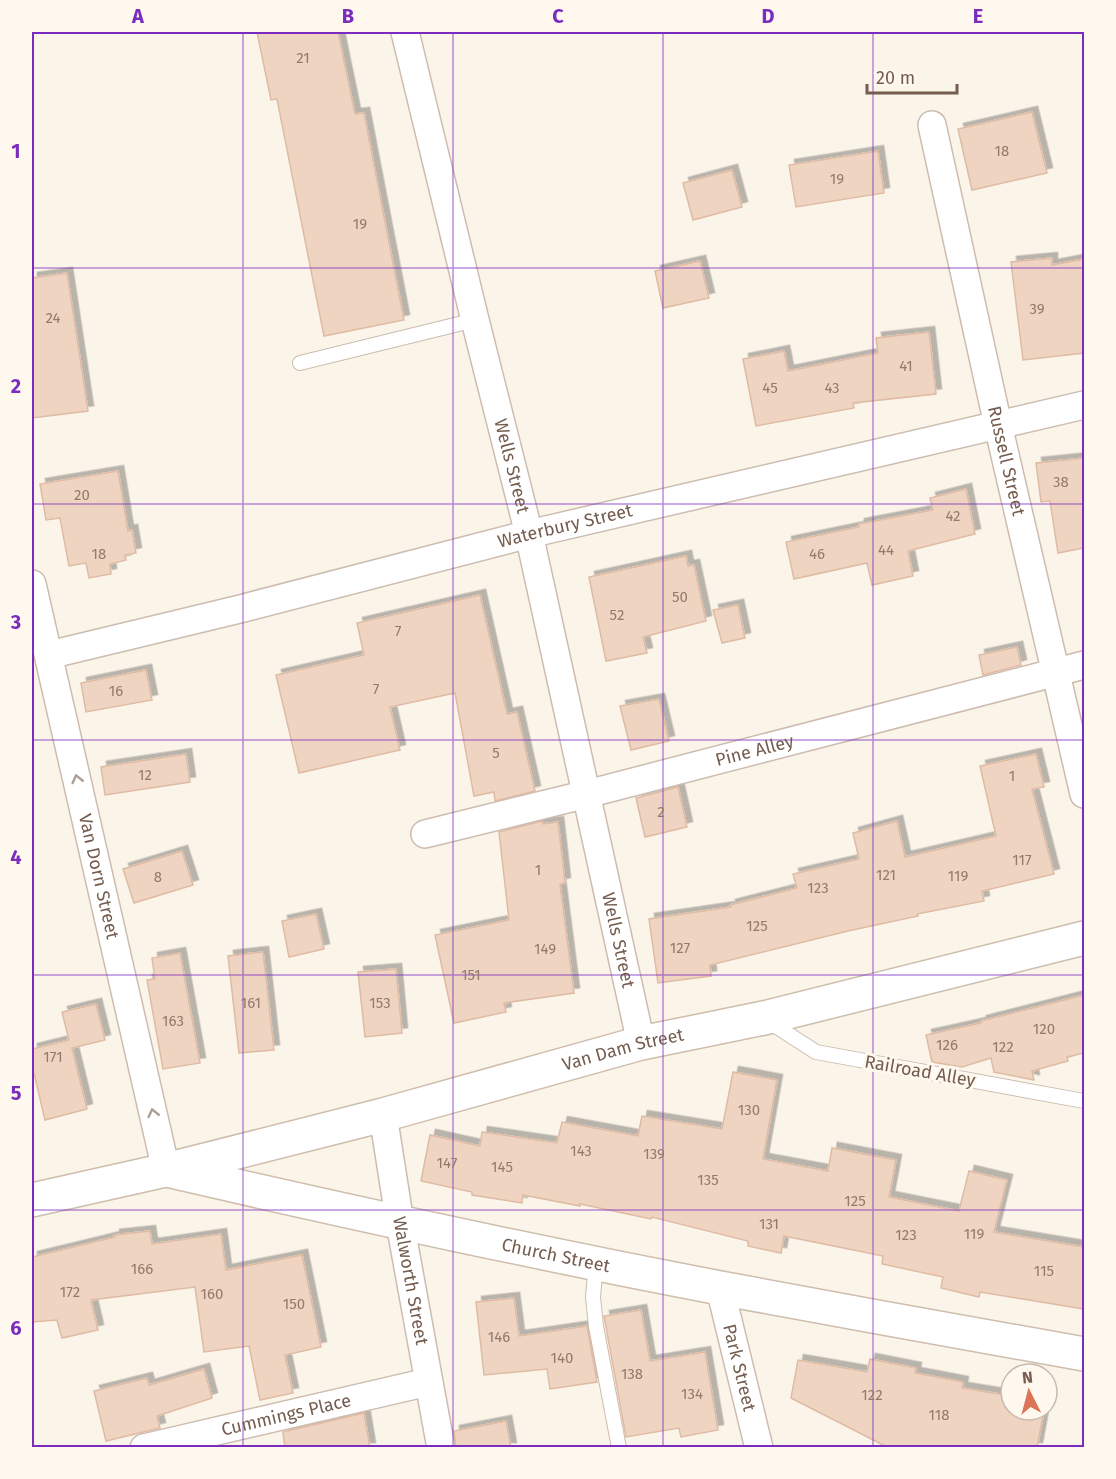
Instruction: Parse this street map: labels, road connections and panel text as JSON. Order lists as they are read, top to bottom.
{
  "streets": {
    "main road": ["Van Dam Street", "Church Street"],
    "street": [
      "Russell Street",
      "Wells Street",
      "Waterbury Street",
      "Pine Alley",
      "Van Dorn Street",
      "Walworth Street",
      "Park Street",
      "Cummings Place"
    ],
    "lane": ["Railroad Alley"]
  },
  "crossings": [
    ["Russell Street", "Waterbury Street"],
    ["Russell Street", "Pine Alley"],
    ["Wells Street", "Waterbury Street"],
    ["Wells Street", "Pine Alley"],
    ["Wells Street", "Van Dam Street"],
    ["Waterbury Street", "Van Dorn Street"],
    ["Van Dorn Street", "Van Dam Street"],
    ["Van Dorn Street", "Church Street"],
    ["Van Dam Street", "Railroad Alley"],
    ["Van Dam Street", "Church Street"],
    ["Van Dam Street", "Walworth Street"],
    ["Church Street", "Walworth Street"],
    ["Church Street", "Park Street"],
    ["Walworth Street", "Cummings Place"]
  ],
  "one_way": ["Van Dorn Street"],
  "house_numbers": [
    "21",
    "18",
    "19",
    "19",
    "39",
    "24",
    "41",
    "45",
    "43",
    "38",
    "20",
    "42",
    "44",
    "18",
    "46",
    "50",
    "52",
    "7",
    "7",
    "16",
    "5",
    "12",
    "1",
    "2",
    "117",
    "1",
    "121",
    "119",
    "8",
    "123",
    "125",
    "127",
    "149",
    "151",
    "161",
    "153",
    "163",
    "120",
    "126",
    "122",
    "171",
    "130",
    "143",
    "139",
    "147",
    "145",
    "135",
    "125",
    "131",
    "119",
    "123",
    "166",
    "115",
    "172",
    "160",
    "150",
    "146",
    "140",
    "138",
    "134",
    "122",
    "118"
  ],
  "scale_bar": "20 m",
  "north": "top",
  "grid": {
    "columns": [
      "A",
      "B",
      "C",
      "D",
      "E"
    ],
    "rows": [
      "1",
      "2",
      "3",
      "4",
      "5",
      "6"
    ]
  }
}
